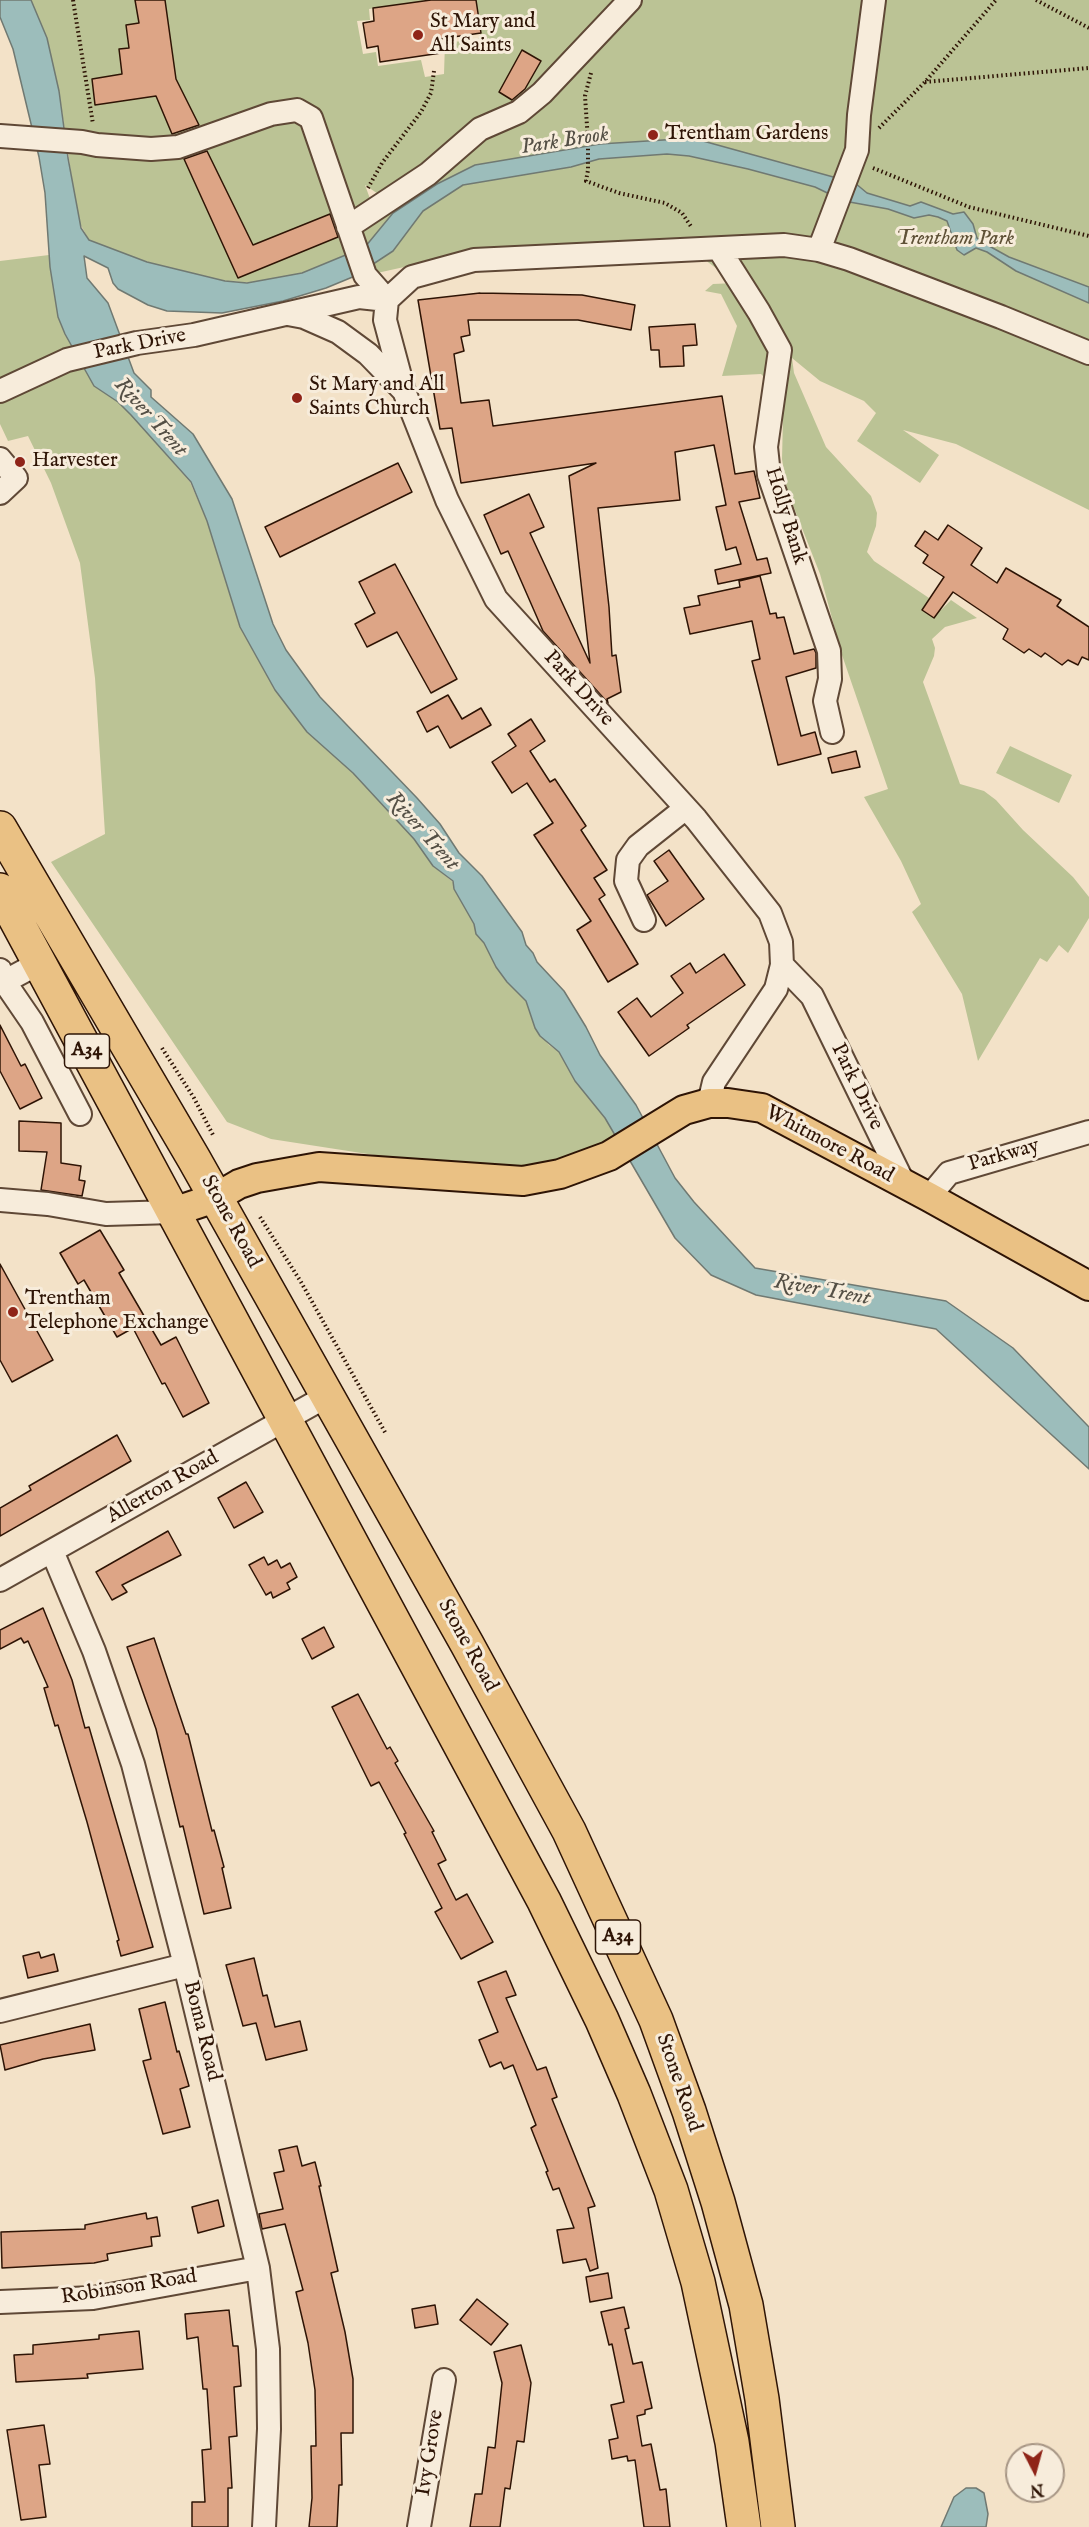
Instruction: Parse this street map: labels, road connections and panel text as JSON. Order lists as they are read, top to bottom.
{
  "streets": {
    "highway": ["A34", "Stone Road"],
    "main road": ["Whitmore Road"],
    "street": [
      "Park Drive",
      "Holly Bank",
      "Parkway",
      "Allerton Road",
      "Boma Road",
      "Robinson Road",
      "Ivy Grove"
    ]
  },
  "crossings": [
    ["Park Drive", "Whitmore Road"],
    ["Park Drive", "Parkway"],
    ["Whitmore Road", "Parkway"],
    ["Whitmore Road", "Stone Road"],
    ["Stone Road", "Allerton Road"],
    ["Allerton Road", "Boma Road"],
    ["Boma Road", "Robinson Road"]
  ],
  "water": ["Park Brook", "River Trent"],
  "parks": ["Trentham Park"],
  "places": [
    "St Mary and All Saints",
    "Trentham Gardens",
    "St Mary and All Saints Church",
    "Harvester",
    "Trentham Telephone Exchange"
  ],
  "north": "bottom"
}
